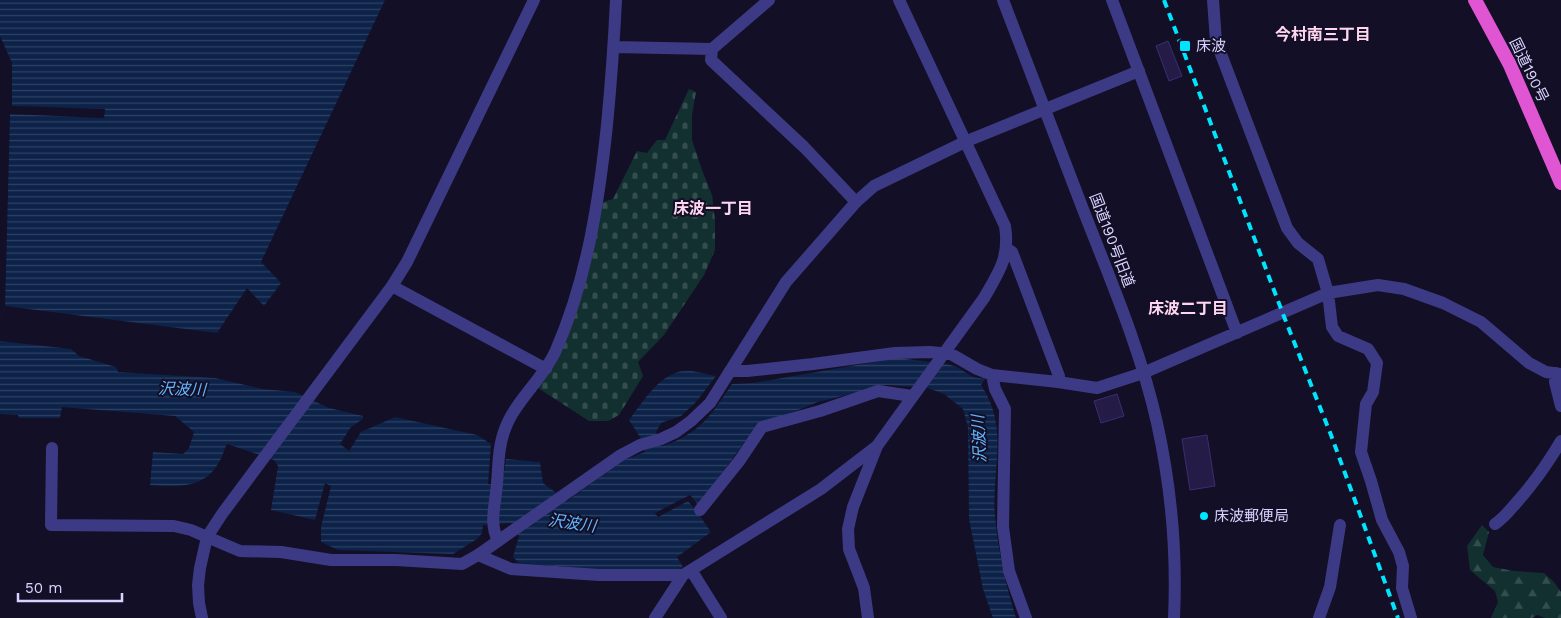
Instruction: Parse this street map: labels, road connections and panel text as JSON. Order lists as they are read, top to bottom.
{
  "streets": {
    "highway": ["国道190号"],
    "street": ["国道190号旧道"]
  },
  "districts": ["今村南三丁目", "床波一丁目", "床波二丁目"],
  "water": ["沢波川"],
  "places": {
    "transit": ["床波"],
    "other": ["床波郵便局"]
  },
  "scale_bar": "50 m"
}
